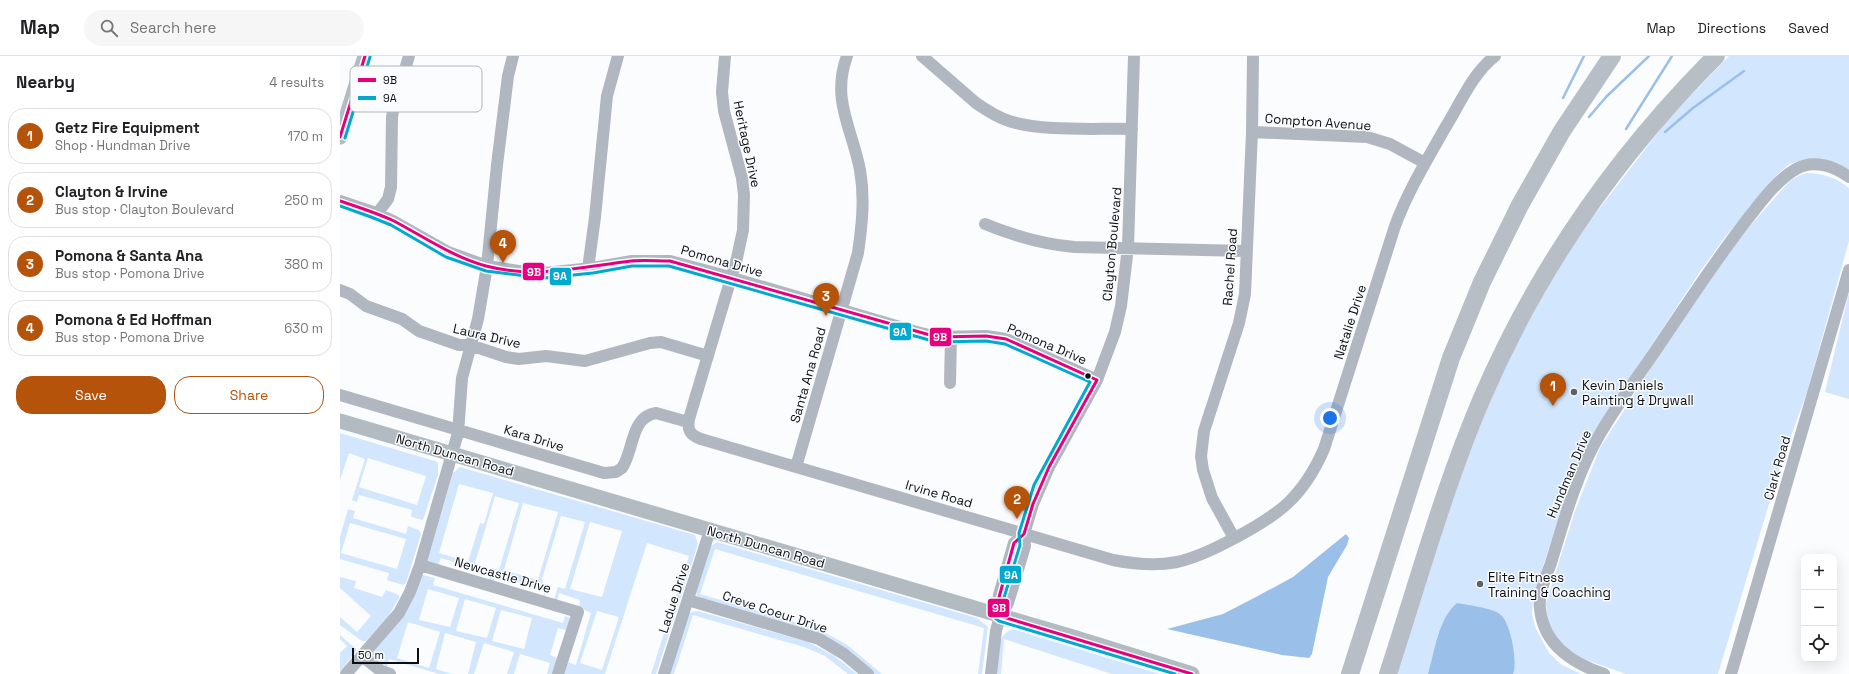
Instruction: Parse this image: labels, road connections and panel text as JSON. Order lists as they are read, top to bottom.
{
  "streets": {
    "main road": ["North Duncan Road"],
    "street": [
      "Compton Avenue",
      "Heritage Drive",
      "Clayton Boulevard",
      "Pomona Drive",
      "Rachel Road",
      "Natalie Drive",
      "Laura Drive",
      "Santa Ana Road",
      "Kara Drive",
      "Clark Road",
      "Hundman Drive",
      "Irvine Road",
      "Newcastle Drive",
      "Ladue Drive",
      "Creve Coeur Drive"
    ]
  },
  "crossings": [
    ["Compton Avenue", "Rachel Road"],
    ["Compton Avenue", "Natalie Drive"],
    ["Heritage Drive", "Pomona Drive"],
    ["Heritage Drive", "Laura Drive"],
    ["Heritage Drive", "Kara Drive"],
    ["Heritage Drive", "Irvine Road"],
    ["Clayton Boulevard", "Pomona Drive"],
    ["Clayton Boulevard", "North Duncan Road"],
    ["Clayton Boulevard", "Irvine Road"],
    ["Pomona Drive", "Santa Ana Road"],
    ["Rachel Road", "Natalie Drive"],
    ["Natalie Drive", "Irvine Road"],
    ["Santa Ana Road", "Irvine Road"],
    ["Kara Drive", "Irvine Road"],
    ["North Duncan Road", "Ladue Drive"],
    ["Ladue Drive", "Creve Coeur Drive"]
  ],
  "places": ["Kevin Daniels Painting & Drywall", "Elite Fitness Training & Coaching"],
  "lines": ["transit line 9B", "transit line 9A"],
  "legend": ["9B", "9A"],
  "scale_bar": "50 m",
  "page": {
    "header": "Map",
    "search": "Search here",
    "nav": ["Map", "Directions", "Saved"],
    "heading": ["Nearby", "4 results"],
    "list": [
      {
        "mark": "1",
        "name": "Getz Fire Equipment",
        "note": "Shop · Hundman Drive",
        "value": "170 m"
      },
      {
        "mark": "2",
        "name": "Clayton & Irvine",
        "note": "Bus stop · Clayton Boulevard",
        "value": "250 m"
      },
      {
        "mark": "3",
        "name": "Pomona & Santa Ana",
        "note": "Bus stop · Pomona Drive",
        "value": "380 m"
      },
      {
        "mark": "4",
        "name": "Pomona & Ed Hoffman",
        "note": "Bus stop · Pomona Drive",
        "value": "630 m"
      }
    ],
    "pins": [
      "4",
      "3",
      "1",
      "2"
    ],
    "buttons": ["Save", "Share"],
    "map_buttons": ["+", "−"],
    "scale": "50 m"
  }
}
